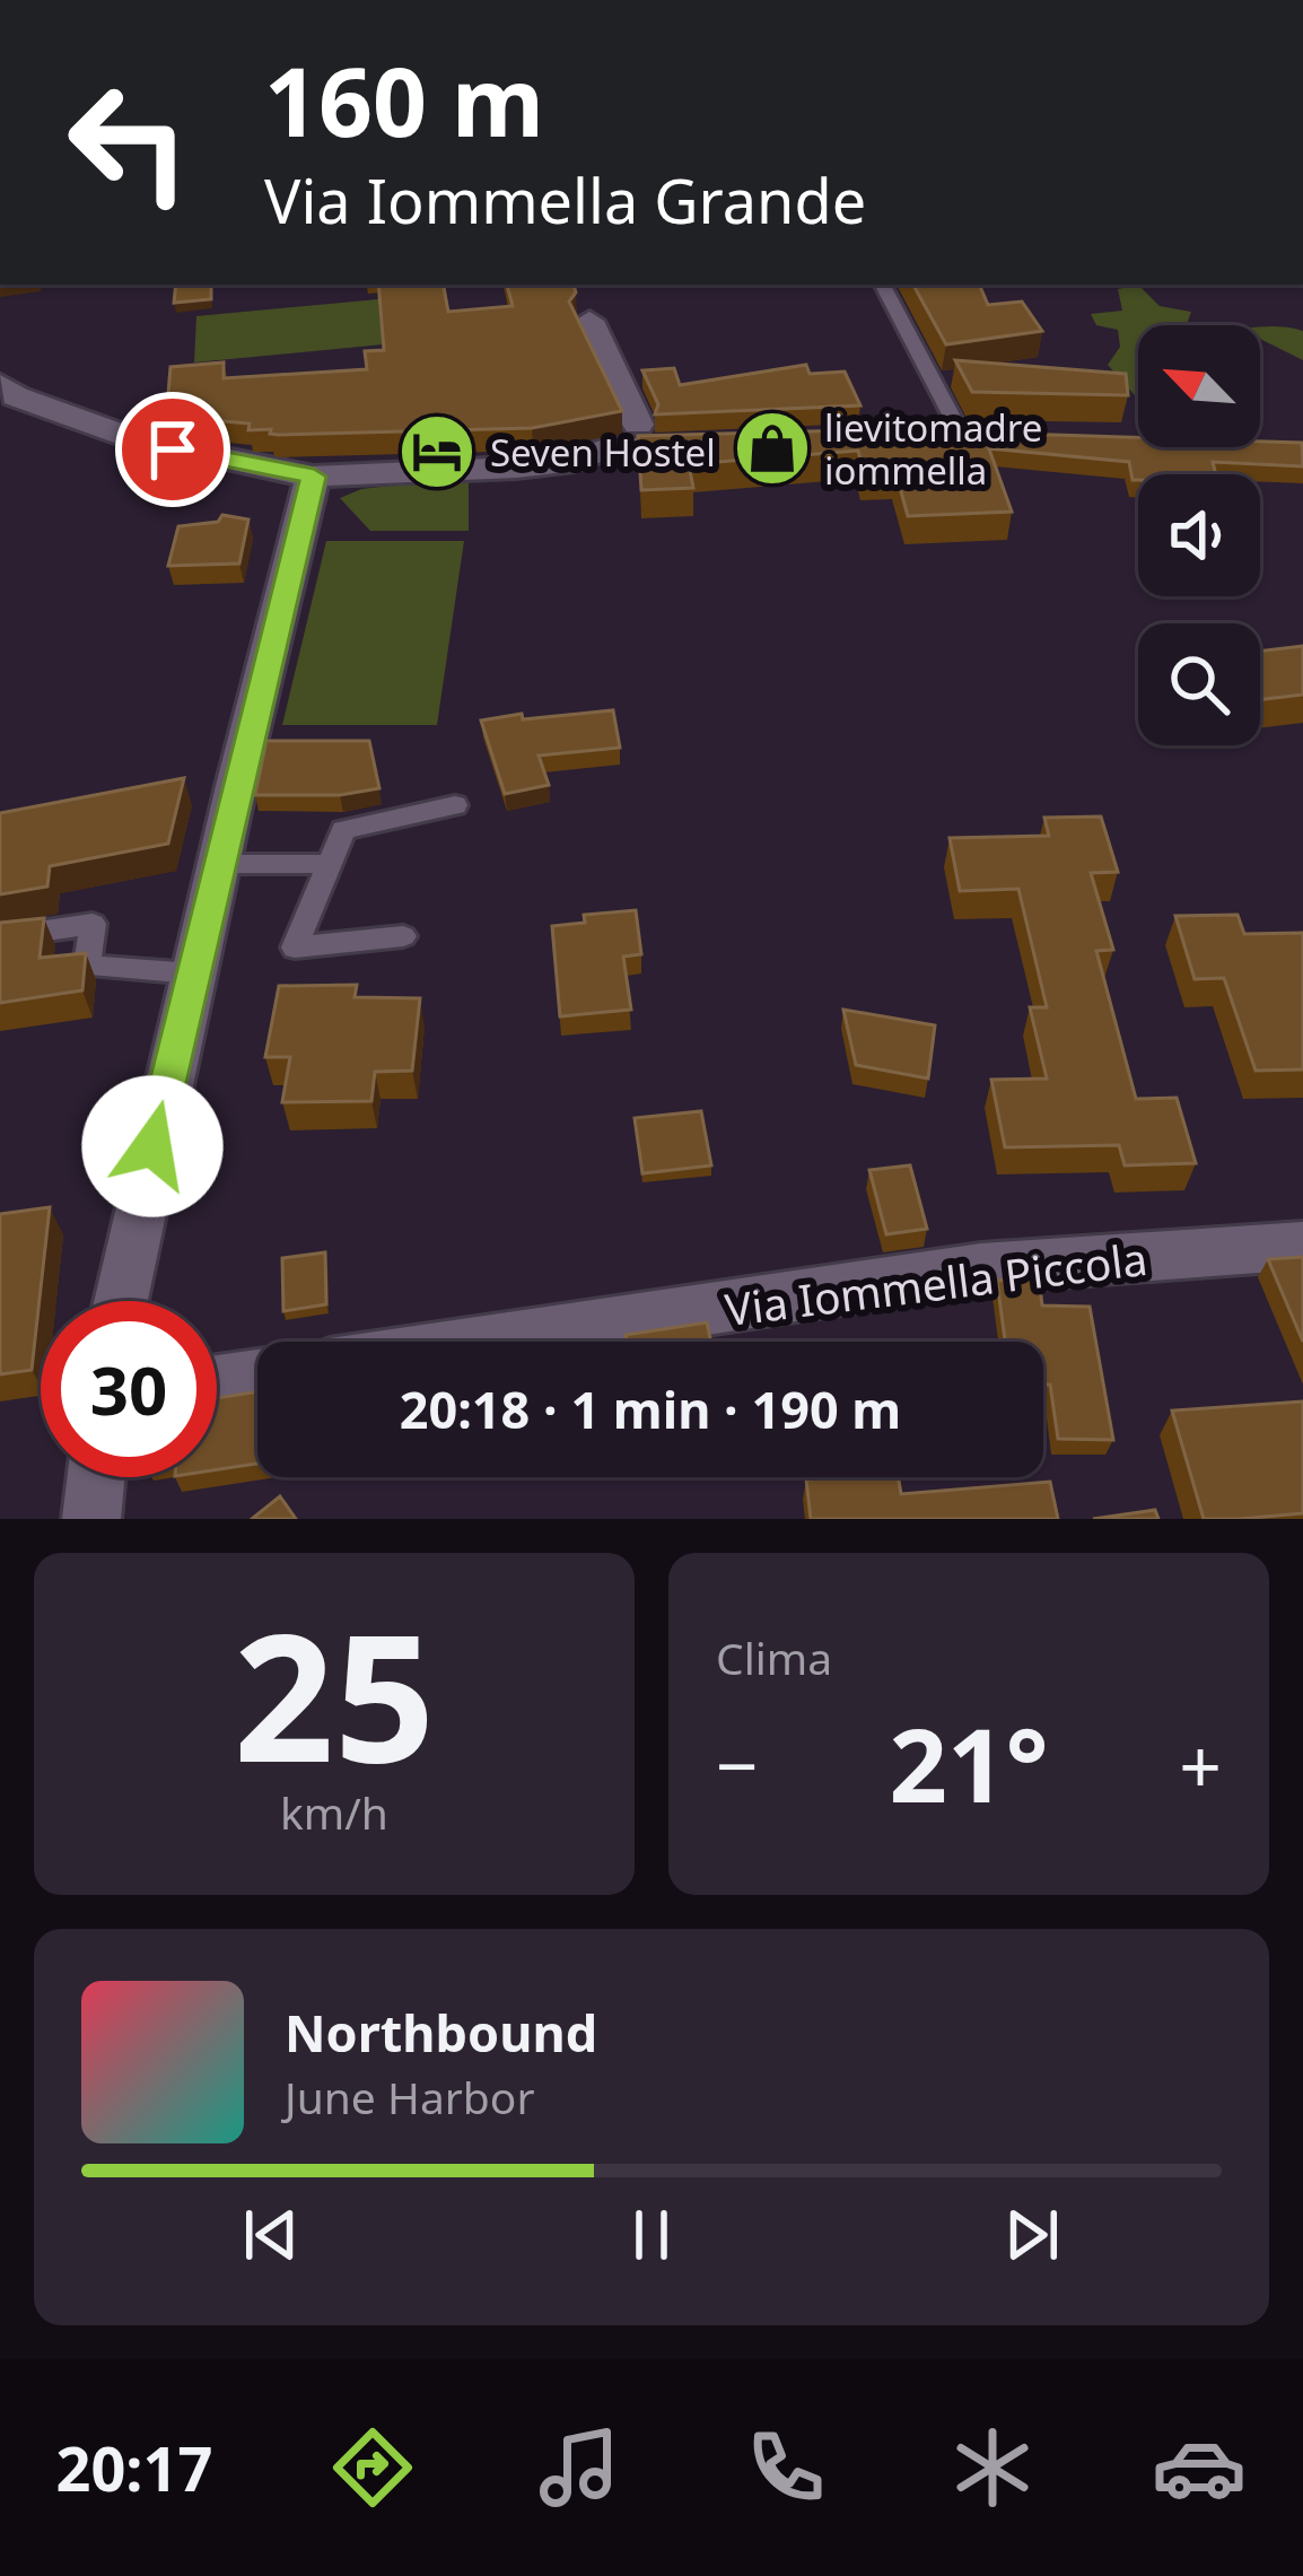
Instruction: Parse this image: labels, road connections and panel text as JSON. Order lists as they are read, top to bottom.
{
  "streets": {
    "street": ["Via Iommella Piccola"]
  },
  "places": {
    "shop": ["lievitomadre iommella"],
    "hotel": ["Seven Hostel"]
  },
  "north": "top left",
  "page": {
    "turn": ["160 m", "Via Iommella Grande"],
    "limit": "30",
    "trip": "20:18 · 1 min · 190 m",
    "tile": [
      ["25", "km/h"],
      "Clima"
    ],
    "heat": ["−", "21°", "+"],
    "song": ["Northbound", "June Harbor"],
    "tabs": "20:17"
  }
}
